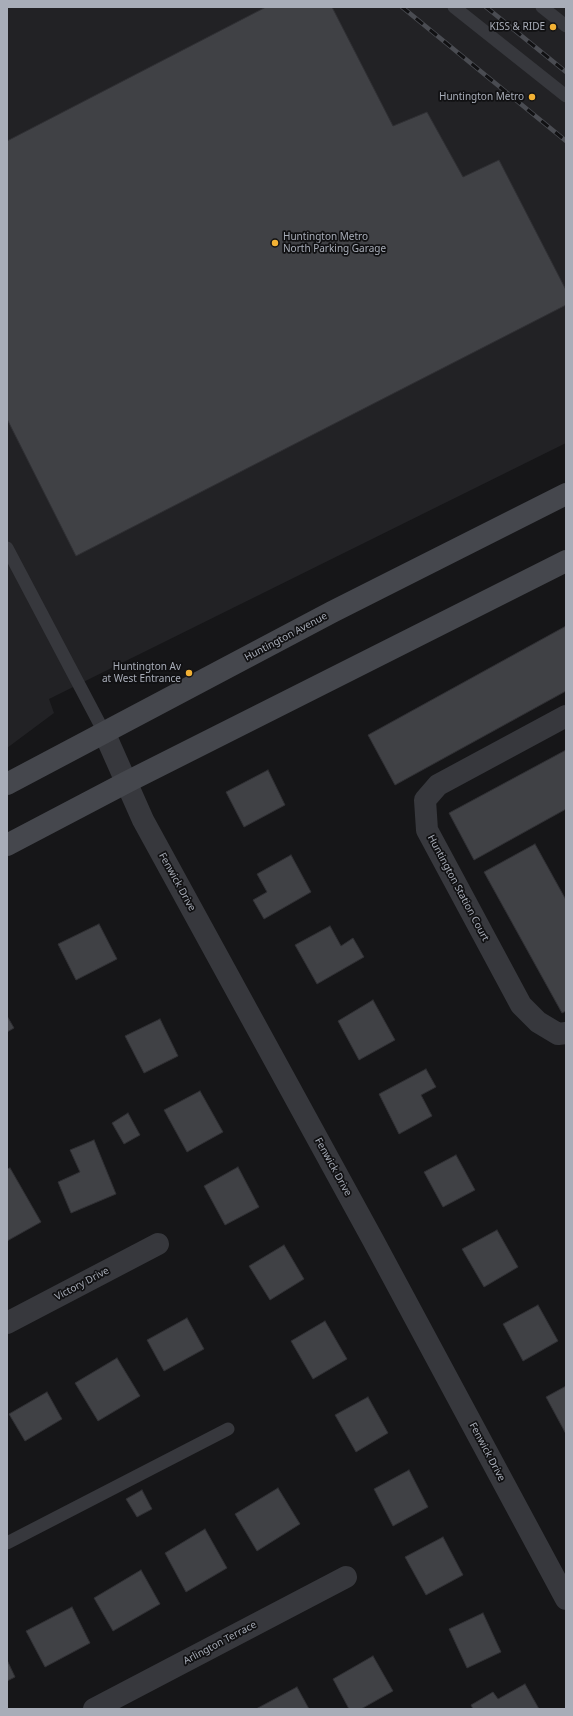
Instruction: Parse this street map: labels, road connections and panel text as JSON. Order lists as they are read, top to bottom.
{
  "streets": {
    "main road": ["Huntington Avenue"],
    "street": [
      "Fenwick Drive",
      "Huntington Station Court",
      "Victory Drive",
      "Arlington Terrace"
    ]
  },
  "crossings": [
    ["Huntington Avenue", "Fenwick Drive"]
  ],
  "places": [
    "KISS & RIDE",
    "Huntington Metro",
    "Huntington Metro North Parking Garage",
    "Huntington Av at West Entrance"
  ]
}
